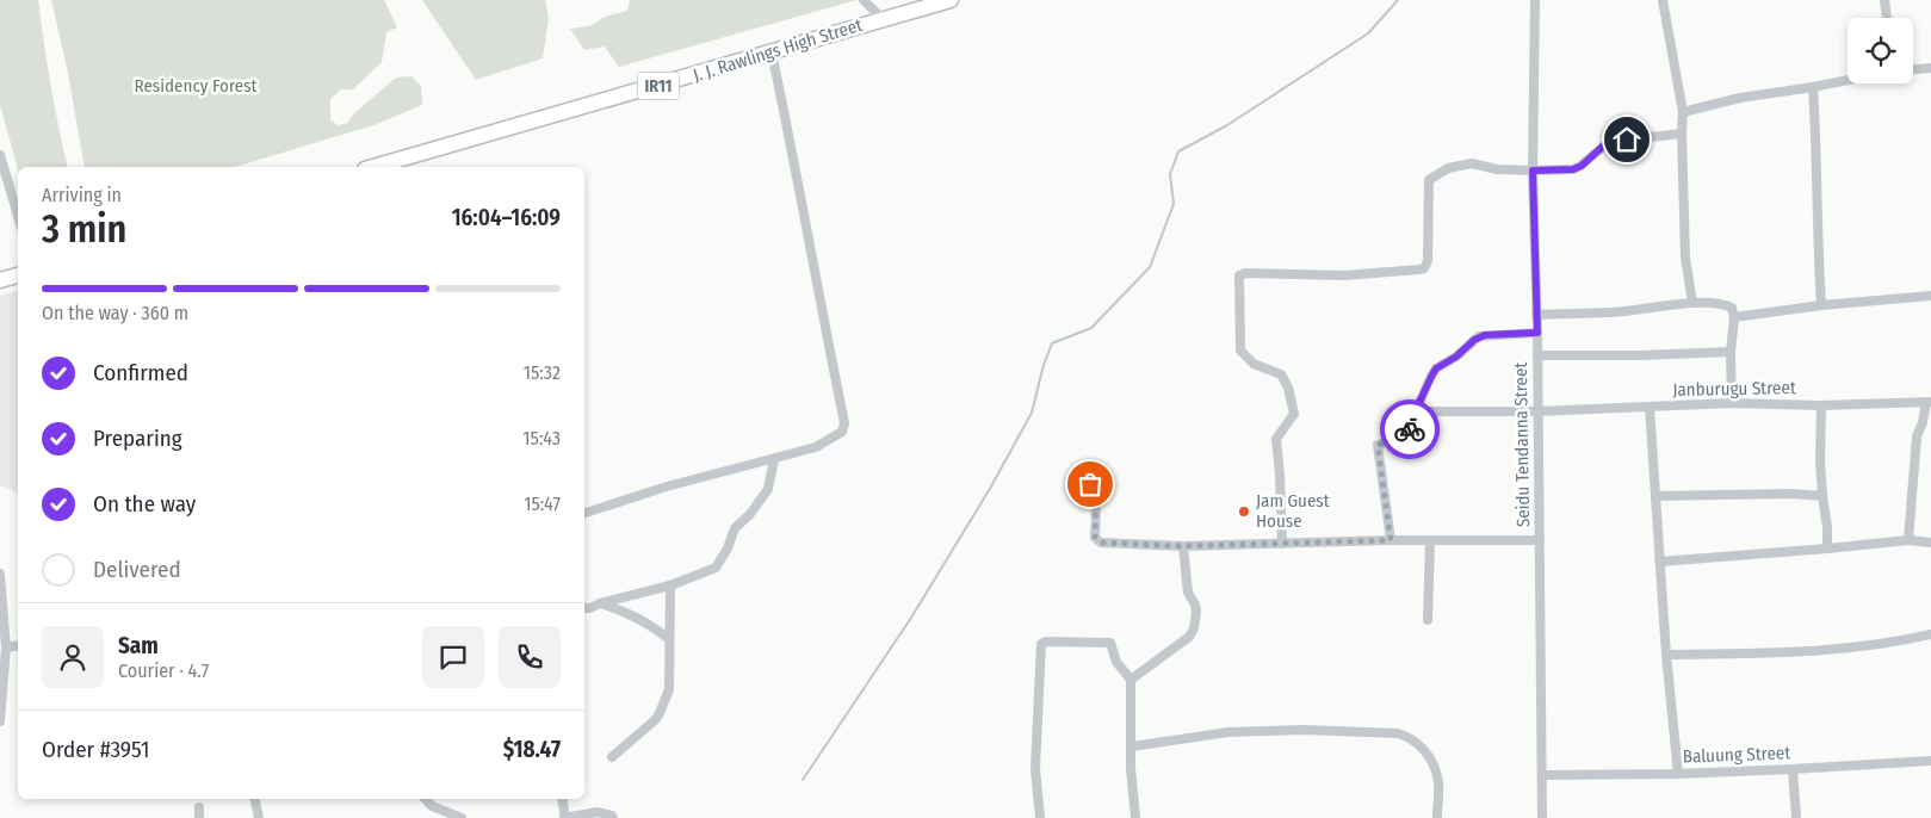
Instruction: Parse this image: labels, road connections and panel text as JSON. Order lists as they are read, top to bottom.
{
  "streets": {
    "main road": ["J. J. Rawlings High Street", "IR11"],
    "street": ["Janburugu Street", "Seidu Tendanna Street", "Baluung Street"]
  },
  "crossings": [
    ["Janburugu Street", "Seidu Tendanna Street"],
    ["Seidu Tendanna Street", "Baluung Street"]
  ],
  "parks": ["Residency Forest"],
  "places": ["Jam Guest House"],
  "page": {
    "heading": ["3 min", "Arriving in", "16:04–16:09"],
    "panel": [
      "Sam",
      "Courier · 4.7",
      "Order #3951",
      "$18.47"
    ],
    "bar": "On the way · 360 m",
    "list": [
      ["Confirmed", "15:32"],
      ["Preparing", "15:43"],
      ["On the way", "15:47"],
      "Delivered"
    ]
  }
}
